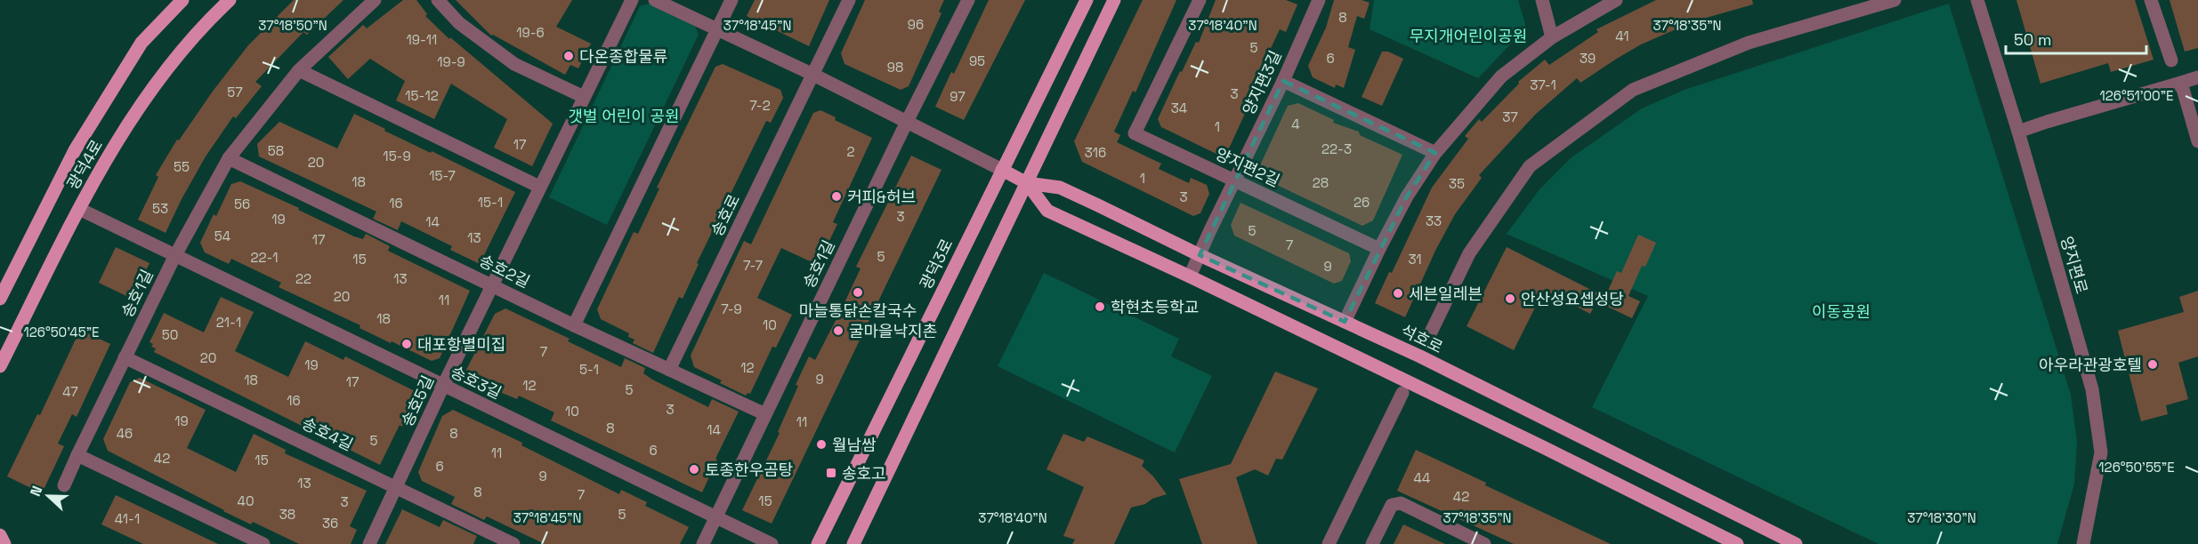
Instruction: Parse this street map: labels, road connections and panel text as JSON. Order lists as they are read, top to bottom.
{
  "streets": {
    "main road": ["광덕4로", "광덕3로", "석호로"],
    "street": [
      "양지편3길",
      "양지편2길",
      "송호로",
      "송호1길",
      "양지편로",
      "송호2길",
      "송호3길",
      "송호5길",
      "송호4길"
    ]
  },
  "crossings": [
    ["양지편3길", "양지편2길"],
    ["양지편3길", "석호로"],
    ["광덕4로", "송호3길"],
    ["송호로", "송호2길"],
    ["송호1길", "송호2길"],
    ["송호1길", "송호3길"],
    ["송호1길", "송호4길"],
    ["광덕3로", "석호로"],
    ["송호2길", "송호5길"],
    ["송호3길", "송호5길"],
    ["송호5길", "송호4길"]
  ],
  "parks": ["무지개어린이공원", "갯벌 어린이 공원", "이동공원"],
  "places": {
    "other": [
      "다온종합물류",
      "커피&허브",
      "마늘통닭손칼국수",
      "세븐일레븐",
      "안산성요셉성당",
      "학현초등학교",
      "굴마을낙지촌",
      "대포항별미집",
      "아우라관광호텔",
      "월남쌈",
      "토종한우곰탕"
    ],
    "transit": ["송호고"]
  },
  "house_numbers": [
    "8",
    "96",
    "19-6",
    "41",
    "19-11",
    "5",
    "6",
    "39",
    "95",
    "19-9",
    "98",
    "37-1",
    "57",
    "3",
    "15-12",
    "97",
    "7-2",
    "34",
    "37",
    "4",
    "1",
    "17",
    "22-3",
    "58",
    "2",
    "316",
    "15-9",
    "20",
    "55",
    "15-7",
    "1",
    "18",
    "28",
    "35",
    "3",
    "15-1",
    "26",
    "16",
    "56",
    "53",
    "3",
    "19",
    "33",
    "14",
    "5",
    "54",
    "13",
    "17",
    "7",
    "5",
    "22-1",
    "15",
    "31",
    "7-7",
    "9",
    "22",
    "13",
    "20",
    "11",
    "7-9",
    "18",
    "21-1",
    "10",
    "50",
    "7",
    "20",
    "19",
    "12",
    "5-1",
    "9",
    "18",
    "17",
    "12",
    "5",
    "47",
    "16",
    "3",
    "10",
    "19",
    "11",
    "8",
    "14",
    "46",
    "8",
    "5",
    "6",
    "11",
    "42",
    "15",
    "6",
    "9",
    "44",
    "13",
    "8",
    "7",
    "42",
    "40",
    "15",
    "3",
    "38",
    "5",
    "41-1",
    "36"
  ],
  "scale_bar": "50 m",
  "north": "left",
  "coordinates": [
    "37°18'50\"N",
    "37°18'45\"N",
    "37°18'40\"N",
    "37°18'35\"N",
    "126°51'00\"E",
    "126°50'45\"E",
    "126°50'55\"E",
    "37°18'30\"N"
  ]
}
